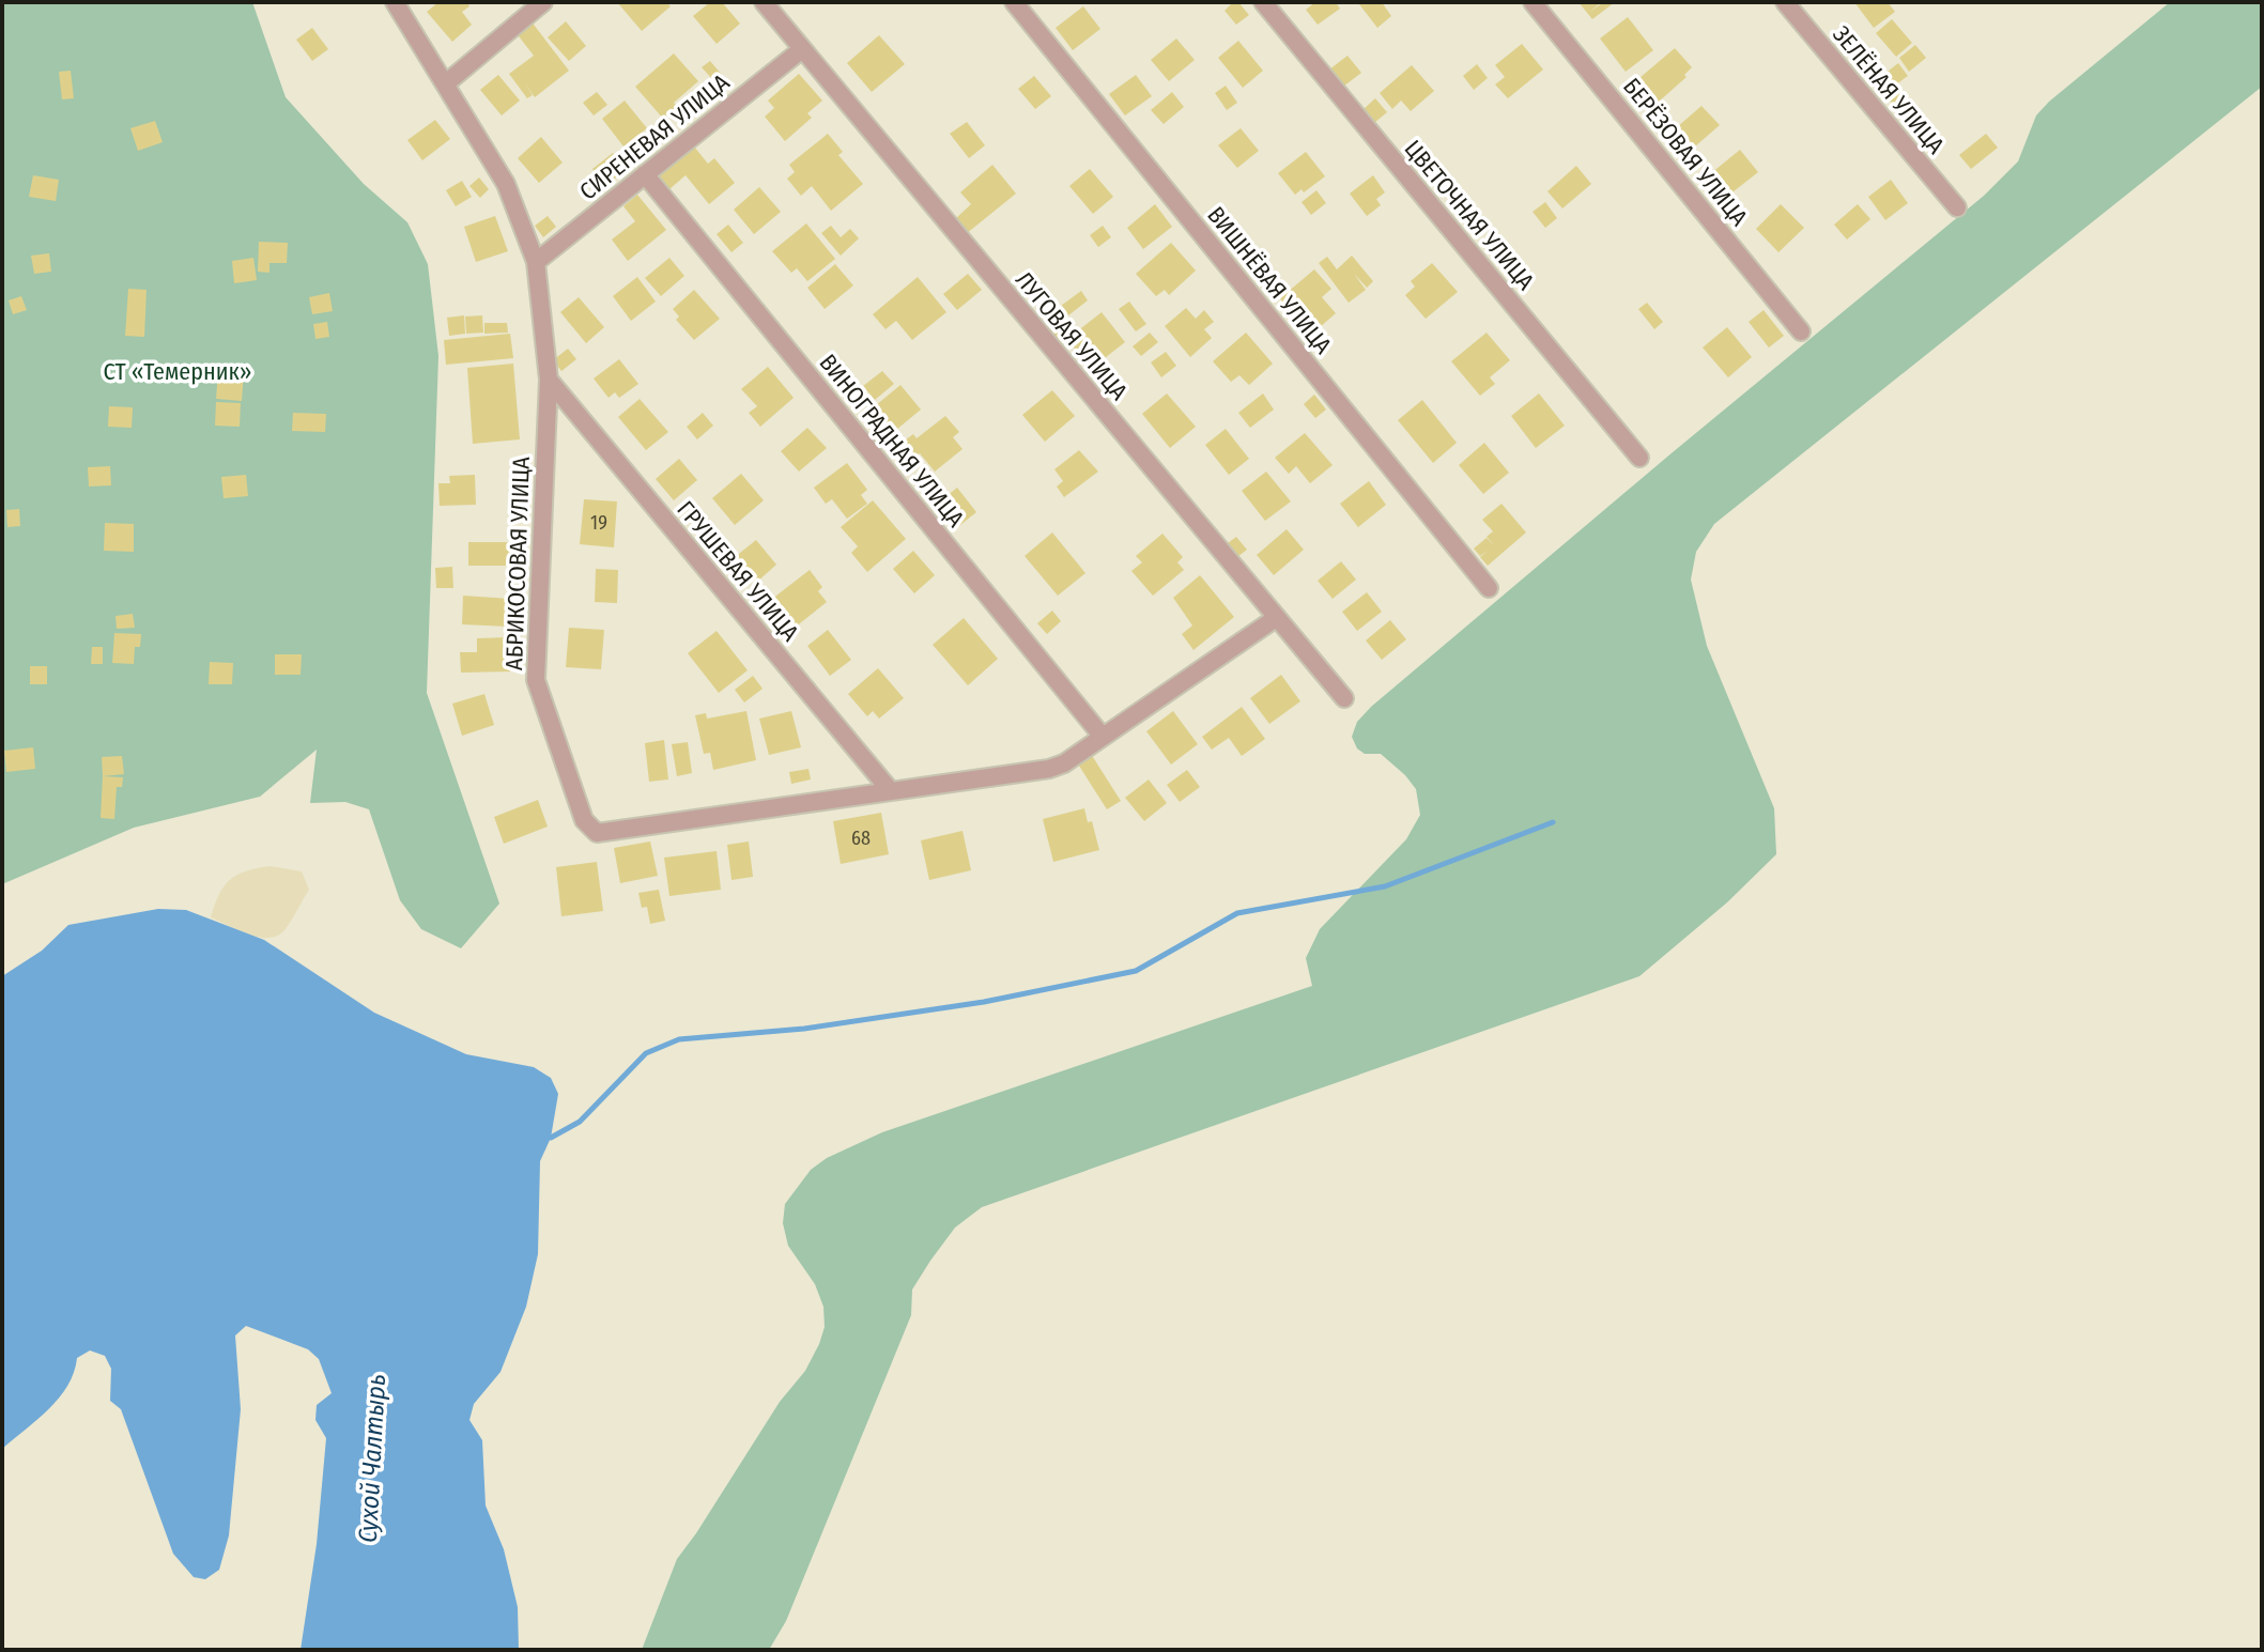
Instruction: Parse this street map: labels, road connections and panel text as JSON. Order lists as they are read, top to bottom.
{
  "streets": {
    "street": [
      "ЗЕЛЁНАЯ УЛИЦА",
      "СИРЕНЕВАЯ УЛИЦА",
      "БЕРЁЗОВАЯ УЛИЦА",
      "ЦВЕТОЧНАЯ УЛИЦА",
      "ВИШНЁВАЯ УЛИЦА",
      "ЛУГОВАЯ УЛИЦА",
      "ВИНОГРАДНАЯ УЛИЦА",
      "АБРИКОСОВАЯ УЛИЦА",
      "ГРУШЕВАЯ УЛИЦА"
    ]
  },
  "crossings": [
    ["СИРЕНЕВАЯ УЛИЦА", "ЛУГОВАЯ УЛИЦА"],
    ["СИРЕНЕВАЯ УЛИЦА", "ВИНОГРАДНАЯ УЛИЦА"],
    ["СИРЕНЕВАЯ УЛИЦА", "АБРИКОСОВАЯ УЛИЦА"],
    ["ЛУГОВАЯ УЛИЦА", "АБРИКОСОВАЯ УЛИЦА"],
    ["ВИНОГРАДНАЯ УЛИЦА", "АБРИКОСОВАЯ УЛИЦА"],
    ["АБРИКОСОВАЯ УЛИЦА", "ГРУШЕВАЯ УЛИЦА"]
  ],
  "water": ["Сухой Чалтырь"],
  "parks": ["СТ «Темерник»"],
  "house_numbers": ["19", "68"]
}
